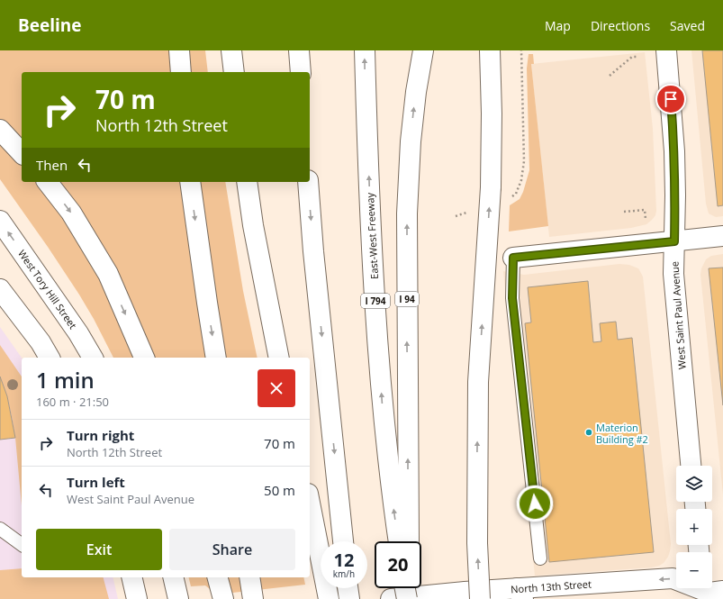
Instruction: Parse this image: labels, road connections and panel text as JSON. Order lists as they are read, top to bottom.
{
  "streets": {
    "main road": [
      "East-West Freeway",
      "West Tory Hill Street",
      "I 94",
      "I 794",
      "West Saint Paul Avenue",
      "North 13th Street"
    ]
  },
  "one_way": ["North 13th Street"],
  "places": ["Materion Building #2"],
  "page": {
    "header": "Beeline",
    "nav": ["Map", "Directions", "Saved"],
    "turn": ["70 m", "North 12th Street"],
    "then": "Then",
    "heading": ["1 min", "160 m · 21:50"],
    "list": [
      {
        "name": "Turn right",
        "note": "North 12th Street",
        "value": "70 m"
      },
      {
        "name": "Turn left",
        "note": "West Saint Paul Avenue",
        "value": "50 m"
      }
    ],
    "map_buttons": ["+", "−"],
    "buttons": ["Exit", "Share"],
    "speed": "12 km/h",
    "limit": "20"
  }
}
